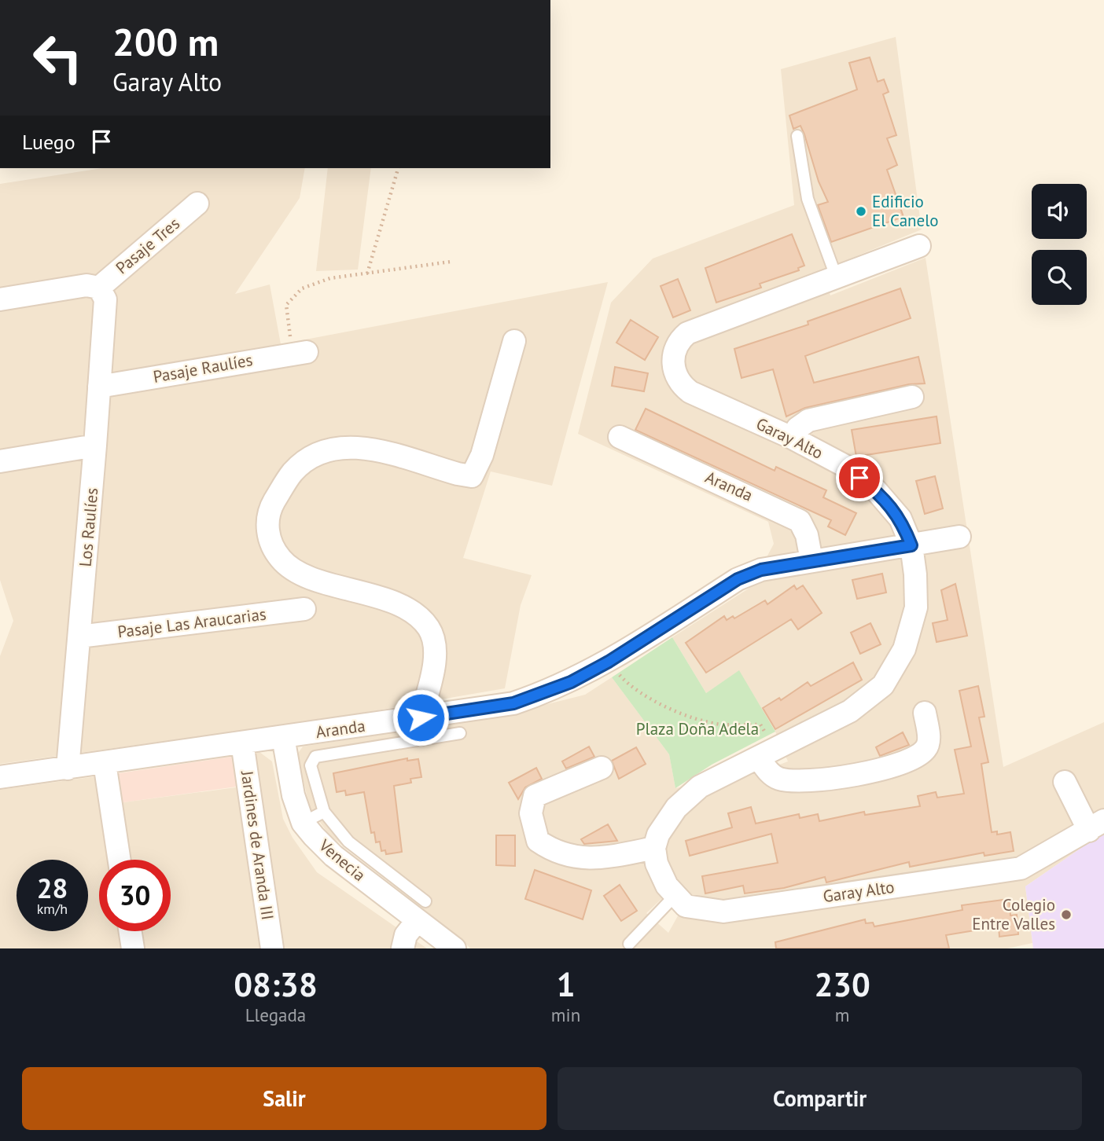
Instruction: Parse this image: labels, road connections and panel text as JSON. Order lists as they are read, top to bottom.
{
  "streets": {
    "street": [
      "Pasaje Tres",
      "Pasaje Raulíes",
      "Garay Alto",
      "Aranda",
      "Los Raulíes",
      "Pasaje Las Araucarias",
      "Jardines de Aranda III",
      "Venecia"
    ]
  },
  "crossings": [
    ["Pasaje Tres", "Los Raulíes"],
    ["Pasaje Raulíes", "Los Raulíes"],
    ["Garay Alto", "Aranda"],
    ["Aranda", "Los Raulíes"],
    ["Aranda", "Jardines de Aranda III"],
    ["Aranda", "Venecia"],
    ["Los Raulíes", "Pasaje Las Araucarias"]
  ],
  "parks": ["Plaza Doña Adela"],
  "places": ["Edificio El Canelo", "Colegio Entre Valles"],
  "page": {
    "turn": ["200 m", "Garay Alto"],
    "then": "Luego",
    "speed": "28 km/h",
    "limit": "30",
    "eta": [
      "08:38",
      "Llegada",
      "1",
      "min",
      "230",
      "m"
    ],
    "buttons": ["Salir", "Compartir"]
  }
}
